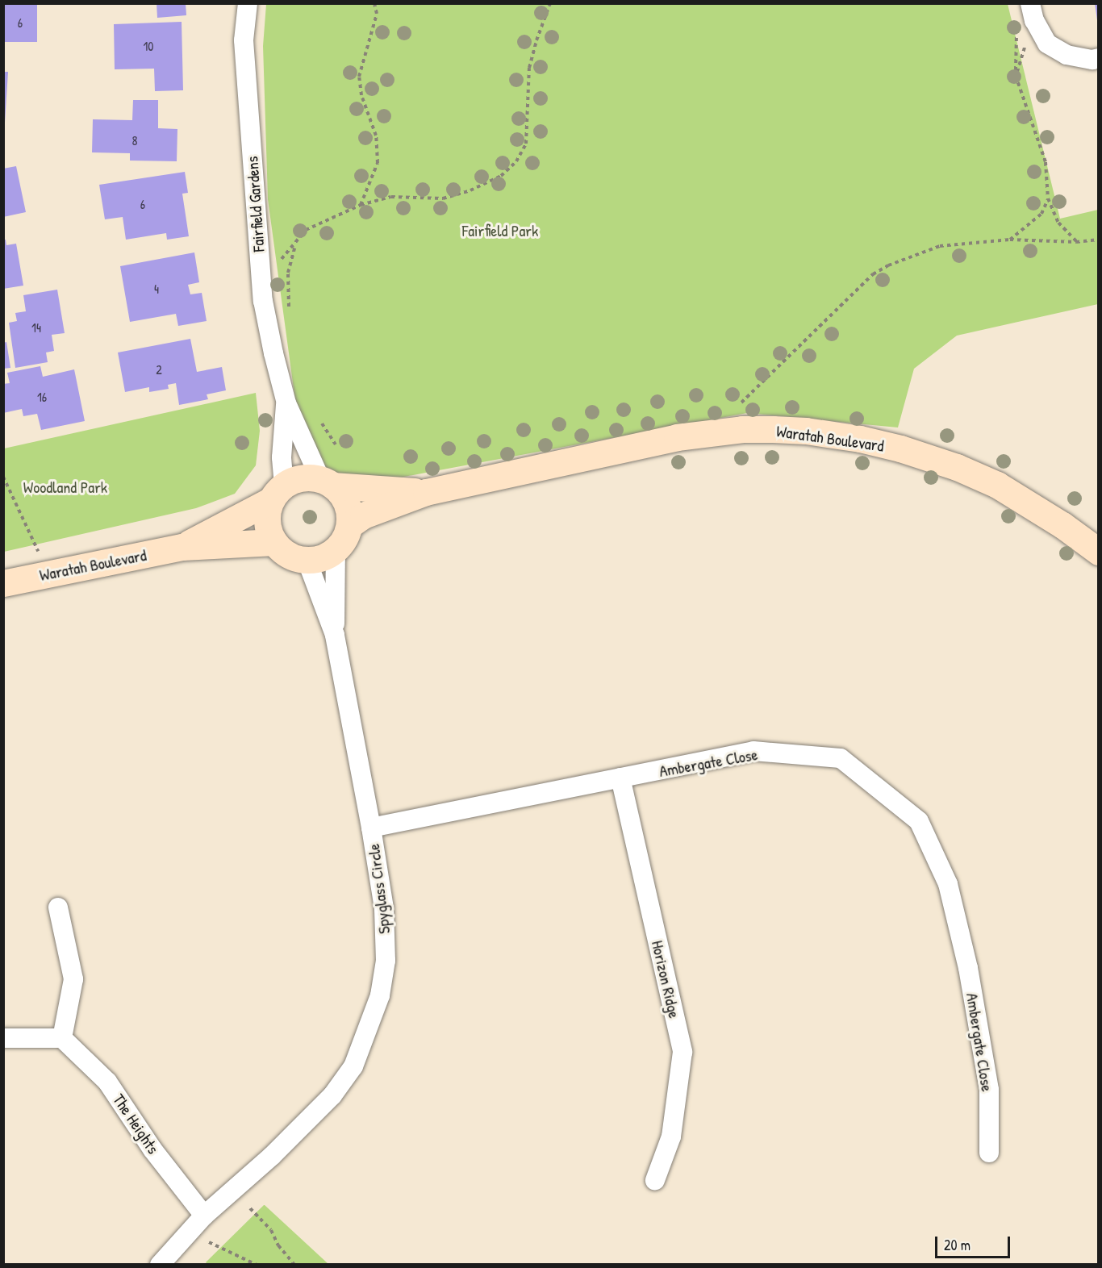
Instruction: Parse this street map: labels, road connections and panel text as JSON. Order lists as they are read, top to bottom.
{
  "streets": {
    "street": [
      "Fairfield Gardens",
      "Waratah Boulevard",
      "Ambergate Close",
      "Spyglass Circle",
      "Horizon Ridge",
      "The Heights"
    ]
  },
  "crossings": [
    ["Fairfield Gardens", "Waratah Boulevard"],
    ["Fairfield Gardens", "Spyglass Circle"],
    ["Waratah Boulevard", "Spyglass Circle"],
    ["Ambergate Close", "Spyglass Circle"],
    ["Ambergate Close", "Horizon Ridge"],
    ["Spyglass Circle", "The Heights"]
  ],
  "parks": ["Fairfield Park", "Woodland Park"],
  "house_numbers": [
    "6",
    "10",
    "8",
    "6",
    "4",
    "14",
    "2",
    "16"
  ],
  "scale_bar": "20 m"
}
